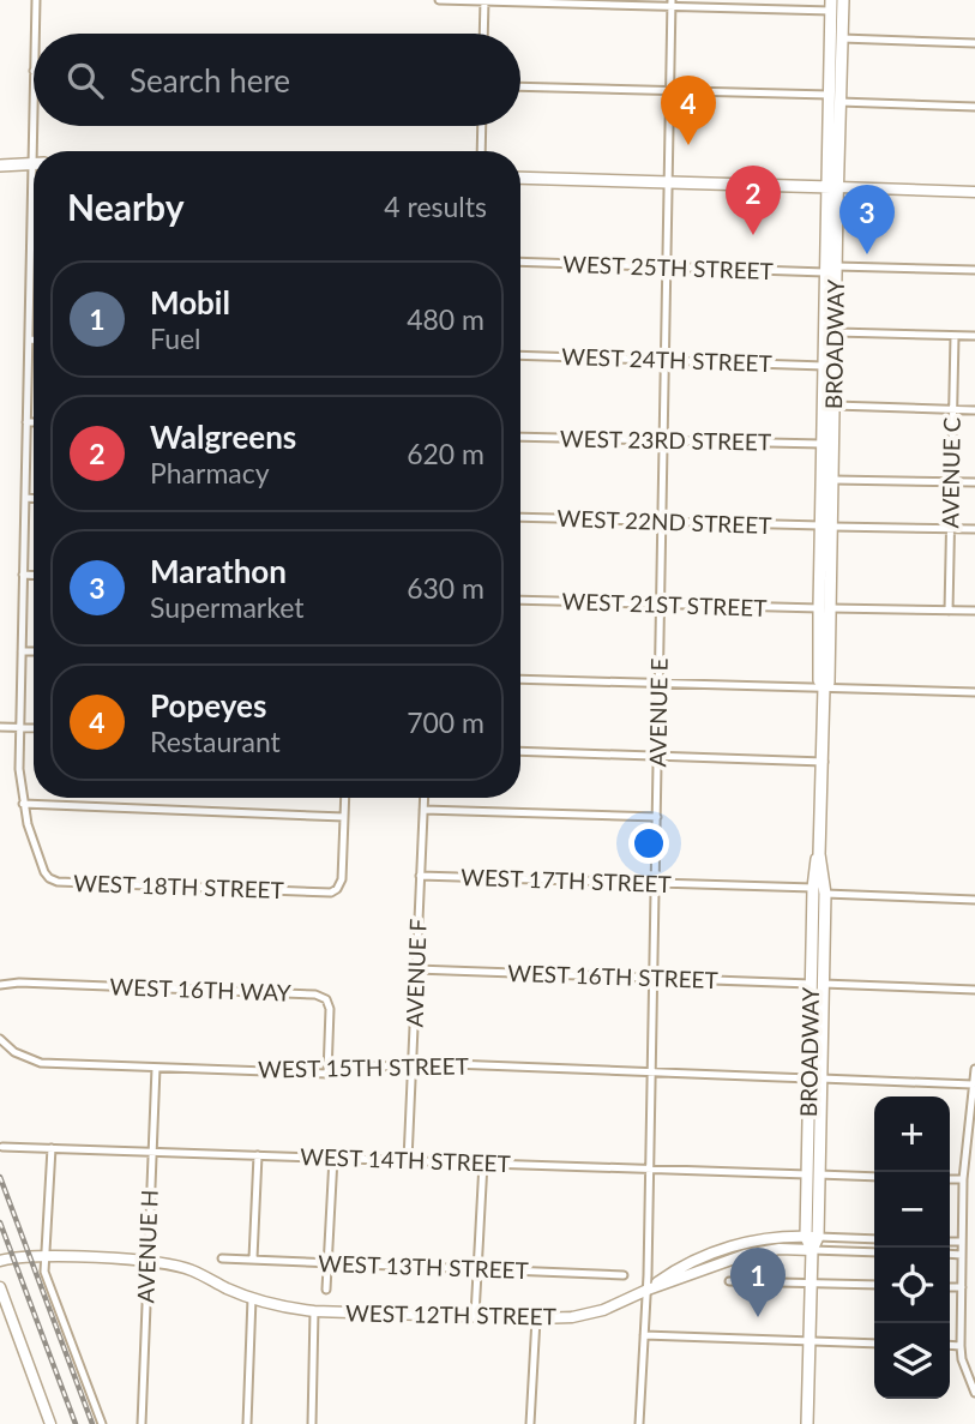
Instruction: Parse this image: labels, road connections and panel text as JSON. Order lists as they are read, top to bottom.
{
  "streets": {
    "main road": ["BROADWAY"],
    "street": [
      "WEST 25TH STREET",
      "WEST 24TH STREET",
      "WEST 23RD STREET",
      "AVENUE C",
      "WEST 22ND STREET",
      "WEST 21ST STREET",
      "AVENUE E",
      "WEST 17TH STREET",
      "WEST 18TH STREET",
      "AVENUE F",
      "WEST 16TH STREET",
      "WEST 16TH WAY",
      "WEST 15TH STREET",
      "WEST 14TH STREET",
      "AVENUE H",
      "WEST 13TH STREET",
      "WEST 12TH STREET"
    ]
  },
  "crossings": [
    ["WEST 25TH STREET", "BROADWAY"],
    ["WEST 25TH STREET", "AVENUE E"],
    ["BROADWAY", "WEST 24TH STREET"],
    ["BROADWAY", "WEST 23RD STREET"],
    ["BROADWAY", "WEST 22ND STREET"],
    ["BROADWAY", "WEST 21ST STREET"],
    ["BROADWAY", "WEST 17TH STREET"],
    ["BROADWAY", "WEST 16TH STREET"],
    ["BROADWAY", "WEST 15TH STREET"],
    ["BROADWAY", "WEST 14TH STREET"],
    ["BROADWAY", "WEST 12TH STREET"],
    ["WEST 24TH STREET", "AVENUE E"],
    ["WEST 23RD STREET", "AVENUE E"],
    ["AVENUE C", "WEST 22ND STREET"],
    ["AVENUE C", "WEST 21ST STREET"],
    ["WEST 22ND STREET", "AVENUE E"],
    ["WEST 21ST STREET", "AVENUE E"],
    ["AVENUE E", "WEST 17TH STREET"],
    ["AVENUE E", "WEST 16TH STREET"],
    ["AVENUE E", "WEST 15TH STREET"],
    ["AVENUE E", "WEST 14TH STREET"],
    ["AVENUE E", "WEST 12TH STREET"],
    ["WEST 17TH STREET", "AVENUE F"],
    ["AVENUE F", "WEST 16TH STREET"],
    ["AVENUE F", "WEST 15TH STREET"],
    ["AVENUE F", "WEST 14TH STREET"],
    ["WEST 16TH WAY", "WEST 15TH STREET"],
    ["WEST 15TH STREET", "AVENUE H"],
    ["WEST 14TH STREET", "AVENUE H"]
  ],
  "page": {
    "search": "Search here",
    "pins": [
      "4",
      "2",
      "3",
      "1"
    ],
    "heading": ["Nearby", "4 results"],
    "list": [
      {
        "mark": "1",
        "name": "Mobil",
        "note": "Fuel",
        "value": "480 m"
      },
      {
        "mark": "2",
        "name": "Walgreens",
        "note": "Pharmacy",
        "value": "620 m"
      },
      {
        "mark": "3",
        "name": "Marathon",
        "note": "Supermarket",
        "value": "630 m"
      },
      {
        "mark": "4",
        "name": "Popeyes",
        "note": "Restaurant",
        "value": "700 m"
      }
    ],
    "map_buttons": ["+", "−"]
  }
}
